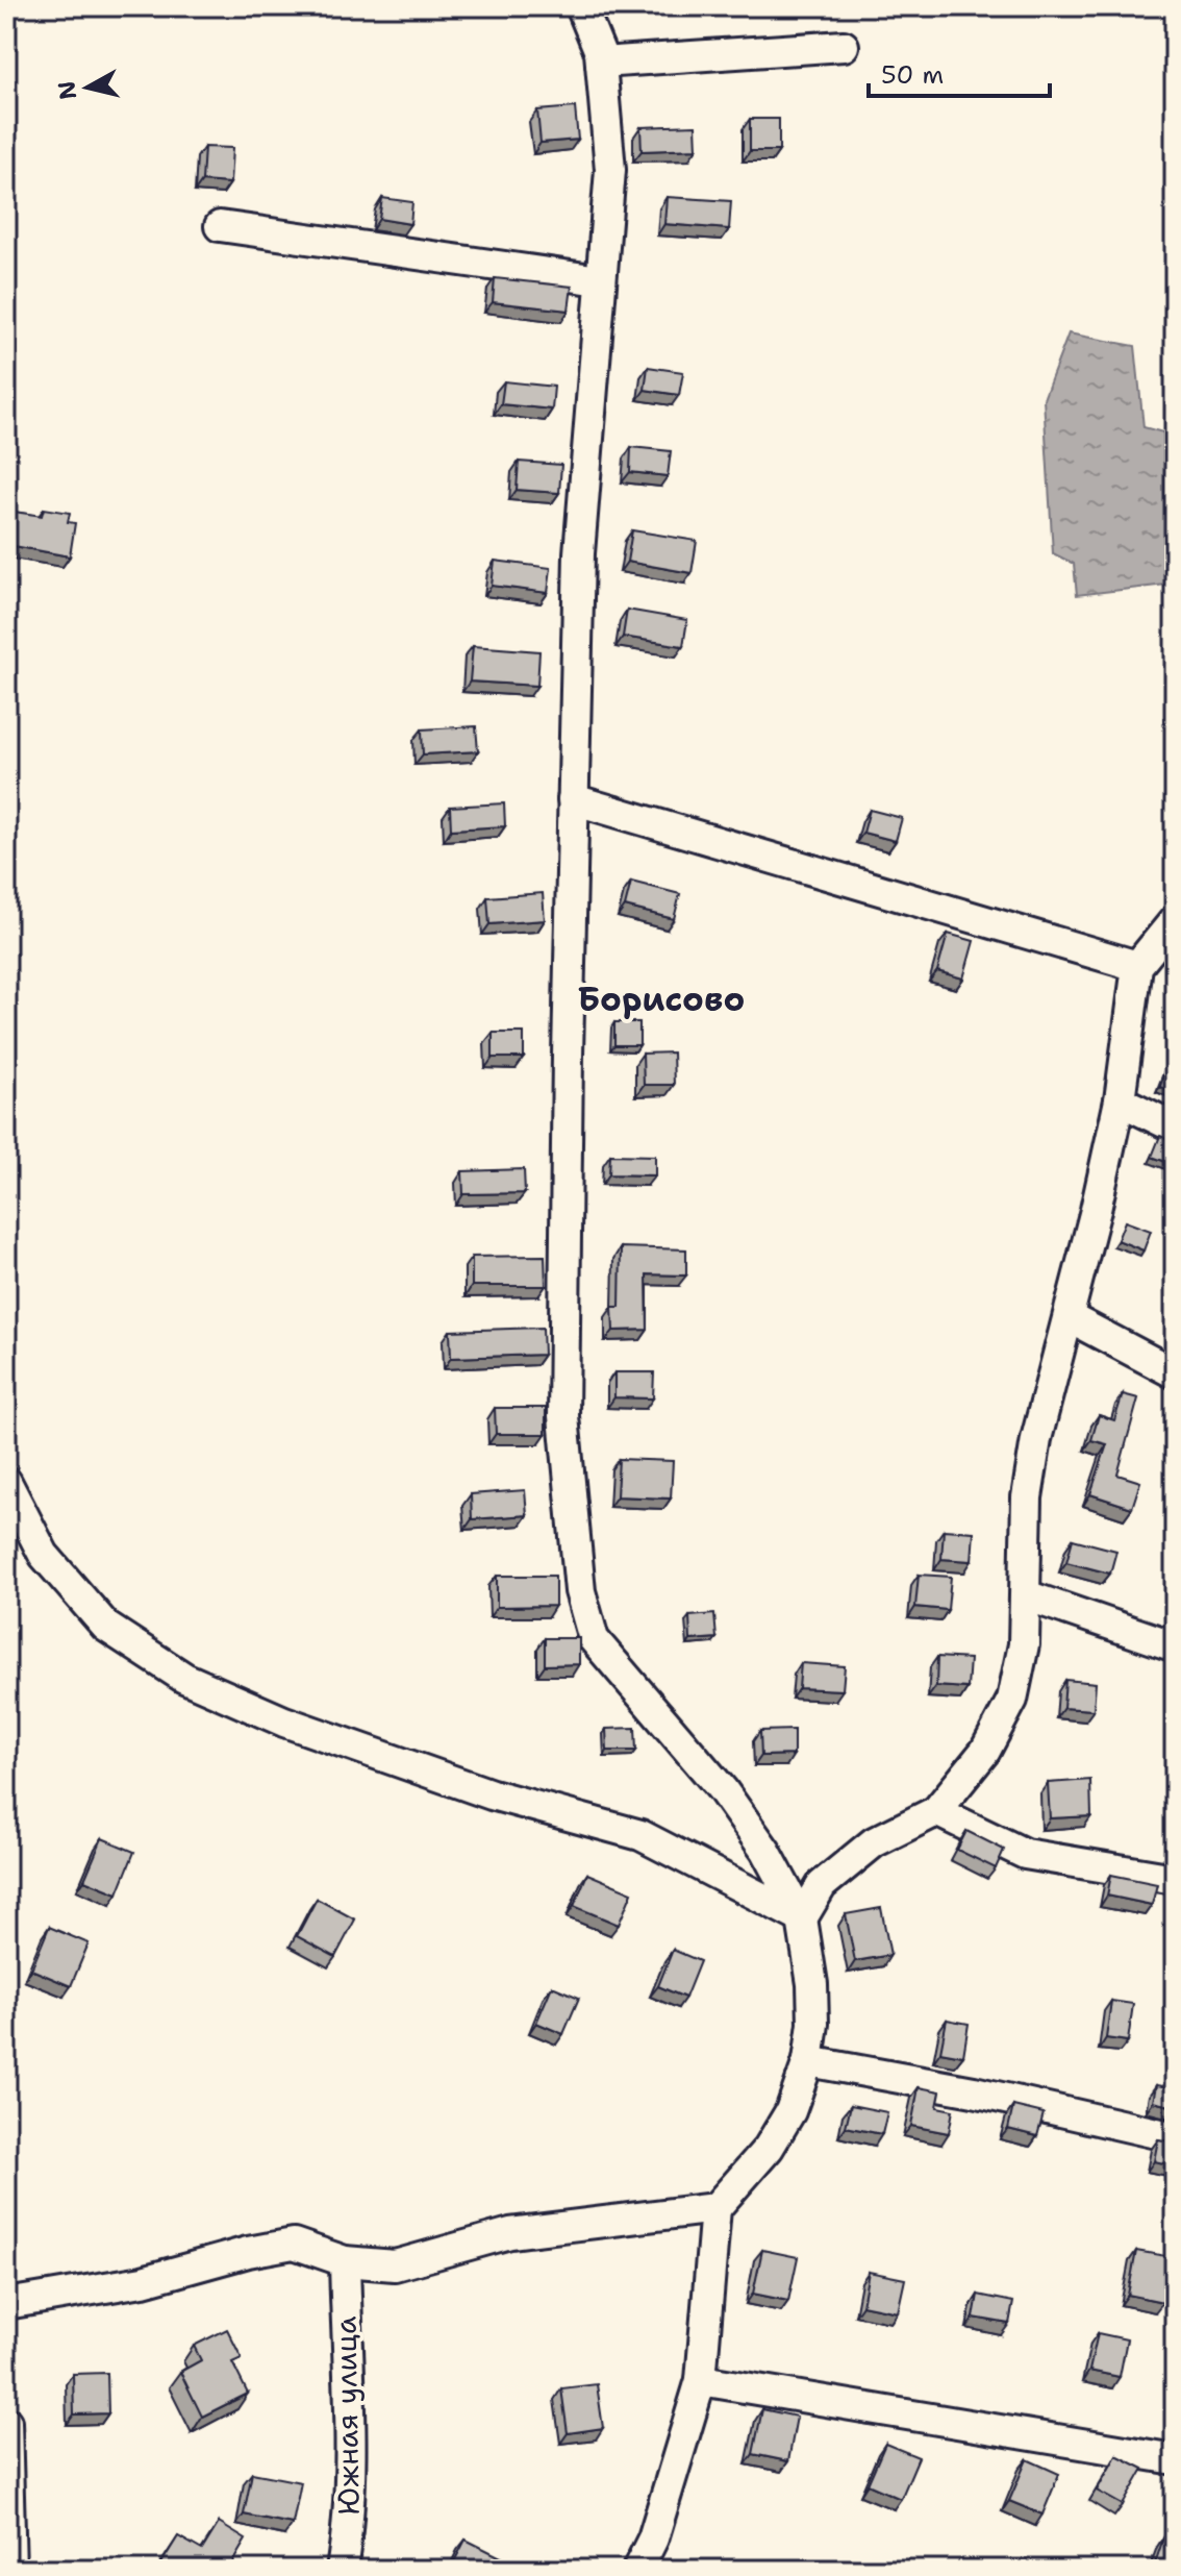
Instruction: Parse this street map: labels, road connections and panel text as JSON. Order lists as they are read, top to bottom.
{
  "streets": {
    "street": ["Южная улица"]
  },
  "districts": ["Борисово"],
  "scale_bar": "50 m",
  "north": "left"
}
